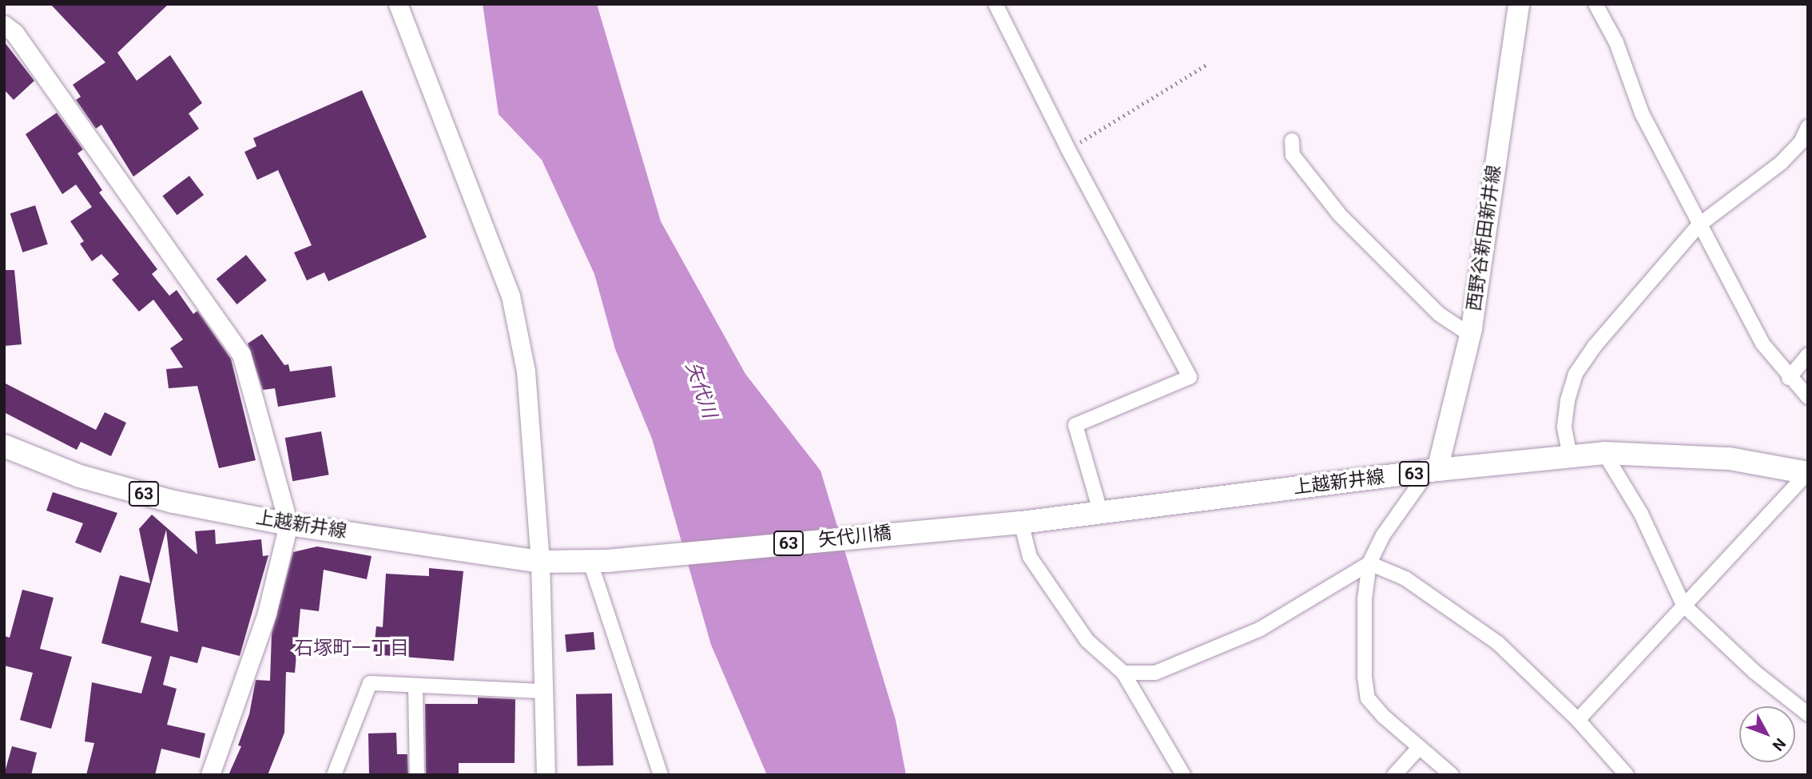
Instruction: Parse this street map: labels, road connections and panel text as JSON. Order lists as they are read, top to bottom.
{
  "streets": {
    "main road": [
      "西野谷新田新井線",
      "63",
      "上越新井線",
      "矢代川橋"
    ]
  },
  "crossings": [
    ["西野谷新田新井線", "上越新井線"],
    ["上越新井線", "矢代川橋"]
  ],
  "districts": ["石塚町一丁目"],
  "water": ["矢代川"],
  "north": "bottom right"
}
